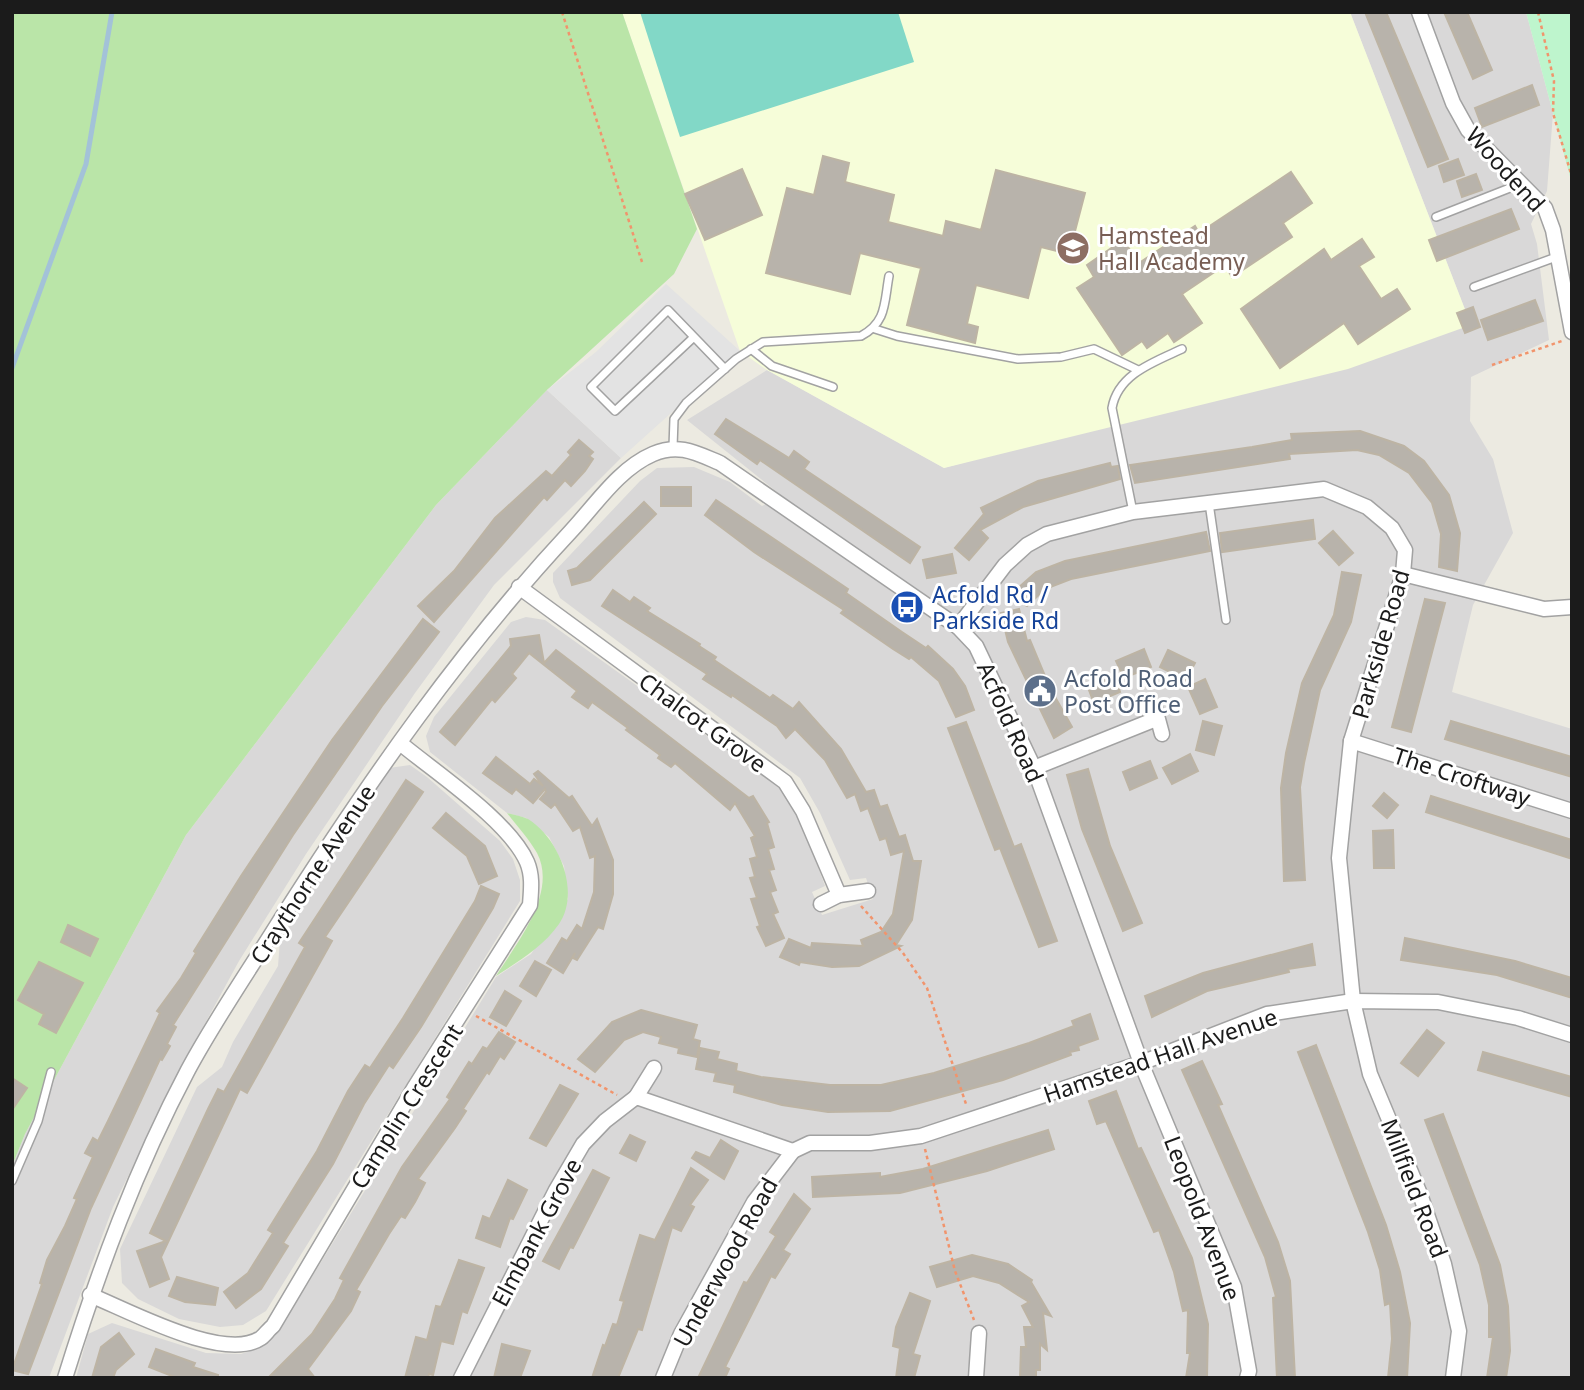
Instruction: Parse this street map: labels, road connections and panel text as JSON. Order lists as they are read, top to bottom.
{
  "streets": {
    "street": [
      "Woodend",
      "Parkside Road",
      "Chalcot Grove",
      "Acfold Road",
      "The Croftway",
      "Craythorne Avenue",
      "Hamstead Hall Avenue",
      "Camplin Crescent",
      "Millfield Road",
      "Leopold Avenue",
      "Elmbank Grove",
      "Underwood Road"
    ]
  },
  "crossings": [
    ["Parkside Road", "Acfold Road"],
    ["Parkside Road", "The Croftway"],
    ["Parkside Road", "Hamstead Hall Avenue"],
    ["Parkside Road", "Millfield Road"],
    ["Chalcot Grove", "Craythorne Avenue"],
    ["Acfold Road", "Craythorne Avenue"],
    ["Acfold Road", "Hamstead Hall Avenue"],
    ["Acfold Road", "Leopold Avenue"],
    ["Craythorne Avenue", "Camplin Crescent"],
    ["Hamstead Hall Avenue", "Millfield Road"],
    ["Hamstead Hall Avenue", "Leopold Avenue"],
    ["Hamstead Hall Avenue", "Underwood Road"]
  ],
  "places": {
    "school or university": ["Hamstead Hall Academy"],
    "bus stop": ["Acfold Rd / Parkside Rd"],
    "public building": ["Acfold Road Post Office"]
  }
}
